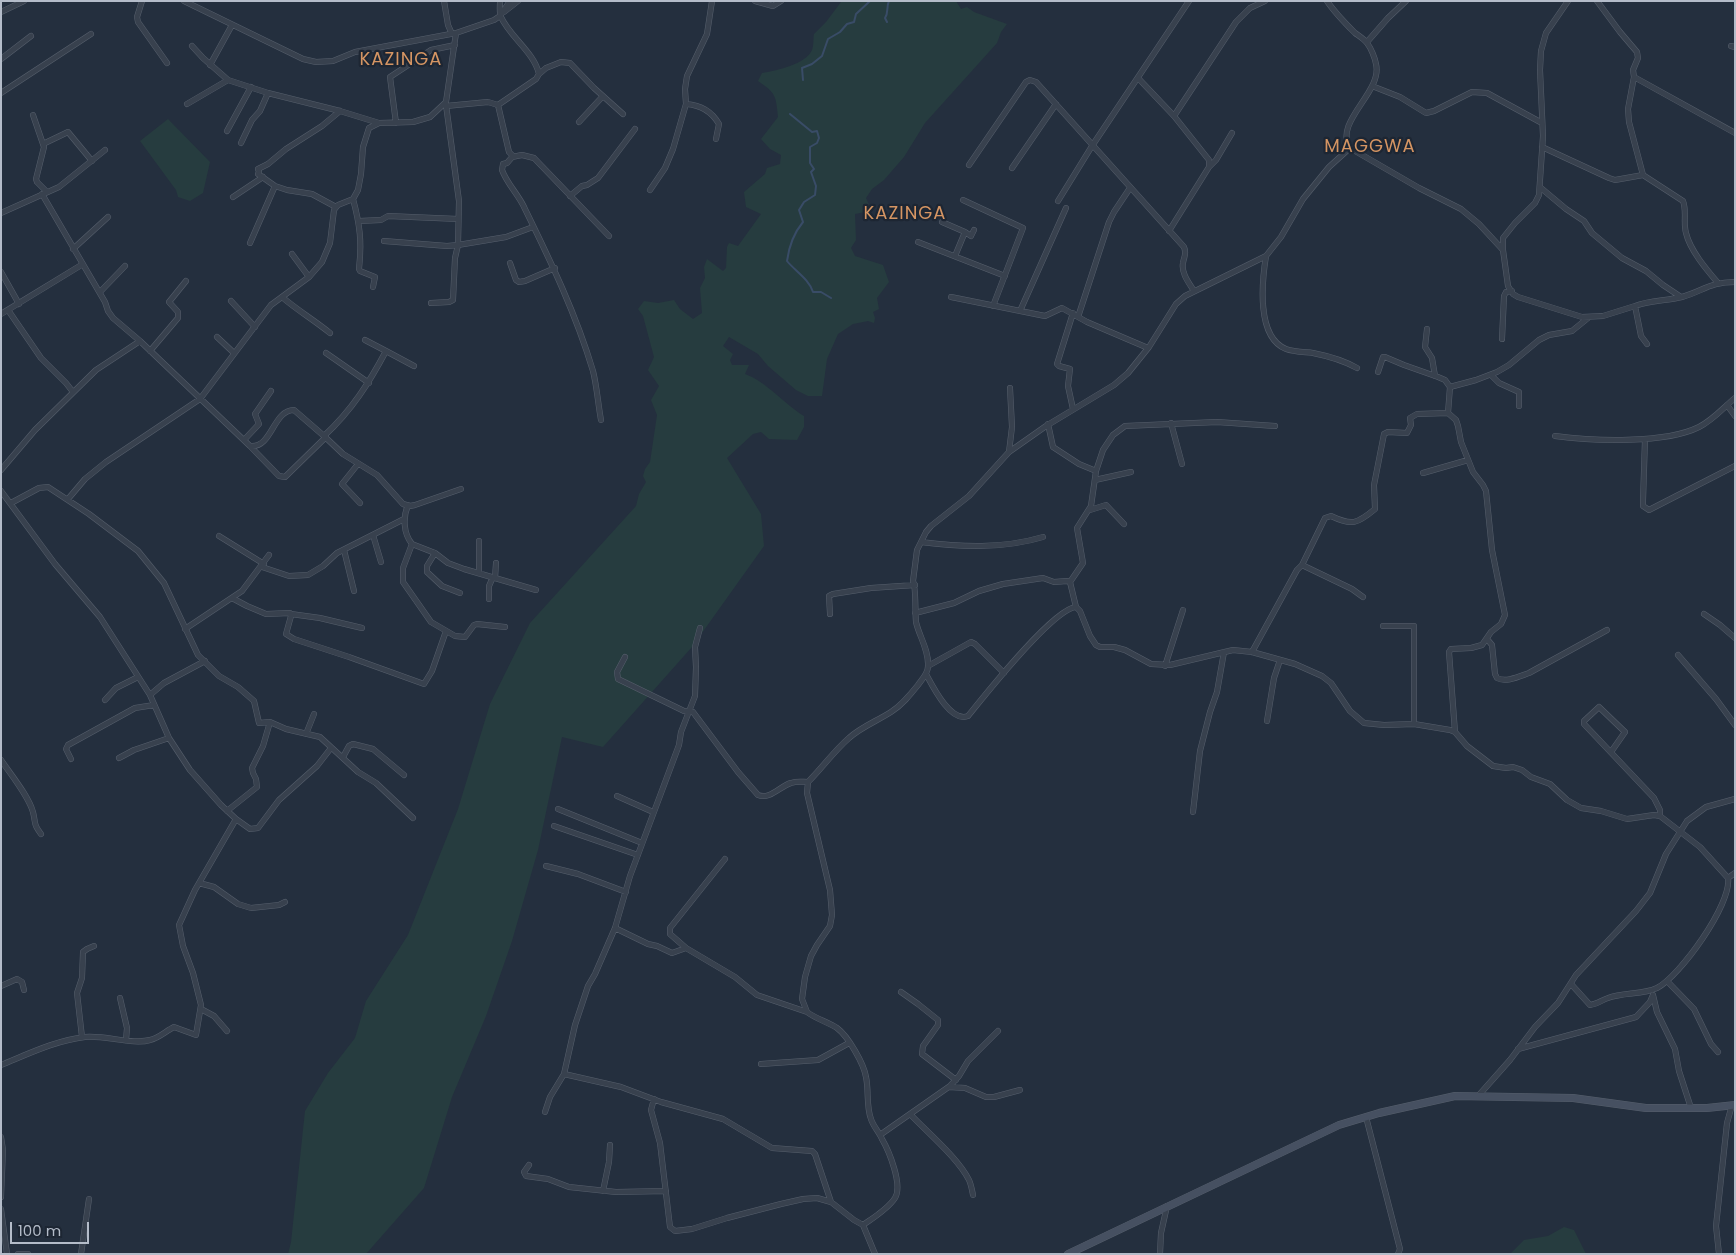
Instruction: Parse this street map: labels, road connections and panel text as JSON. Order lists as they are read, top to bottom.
{
  "districts": ["KAZINGA", "MAGGWA", "KAZINGA"],
  "scale_bar": "100 m"
}
